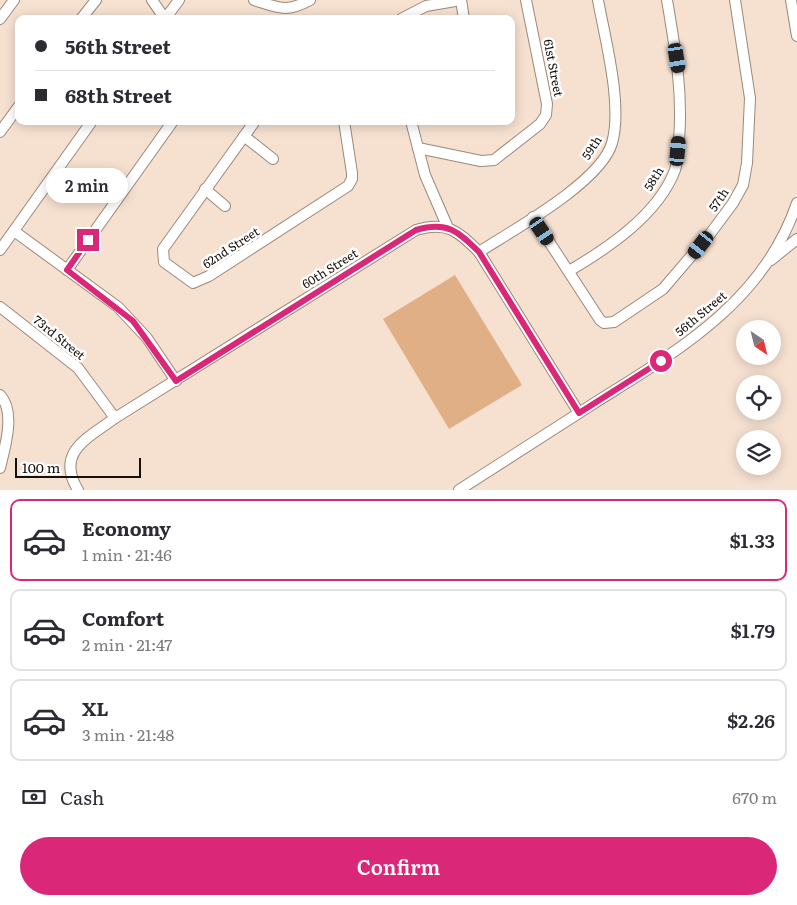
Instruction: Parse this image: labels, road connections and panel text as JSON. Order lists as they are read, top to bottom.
{
  "streets": {
    "street": [
      "61st Street",
      "59th",
      "58th",
      "57th",
      "62nd Street",
      "60th Street",
      "56th Street",
      "73rd Street"
    ]
  },
  "crossings": [
    ["59th", "57th"],
    ["58th", "57th"],
    ["60th Street", "73rd Street"]
  ],
  "scale_bar": "100 m",
  "north": "bottom right",
  "page": {
    "banner": ["56th Street", "68th Street"],
    "bubble": "2 min",
    "scale": "100 m",
    "list": [
      {
        "name": "Economy",
        "note": "1 min · 21:46",
        "value": "$1.33"
      },
      {
        "name": "Comfort",
        "note": "2 min · 21:47",
        "value": "$1.79"
      },
      {
        "name": "XL",
        "note": "3 min · 21:48",
        "value": "$2.26"
      }
    ],
    "pay": ["Cash", "670 m"],
    "buttons": "Confirm"
  }
}
